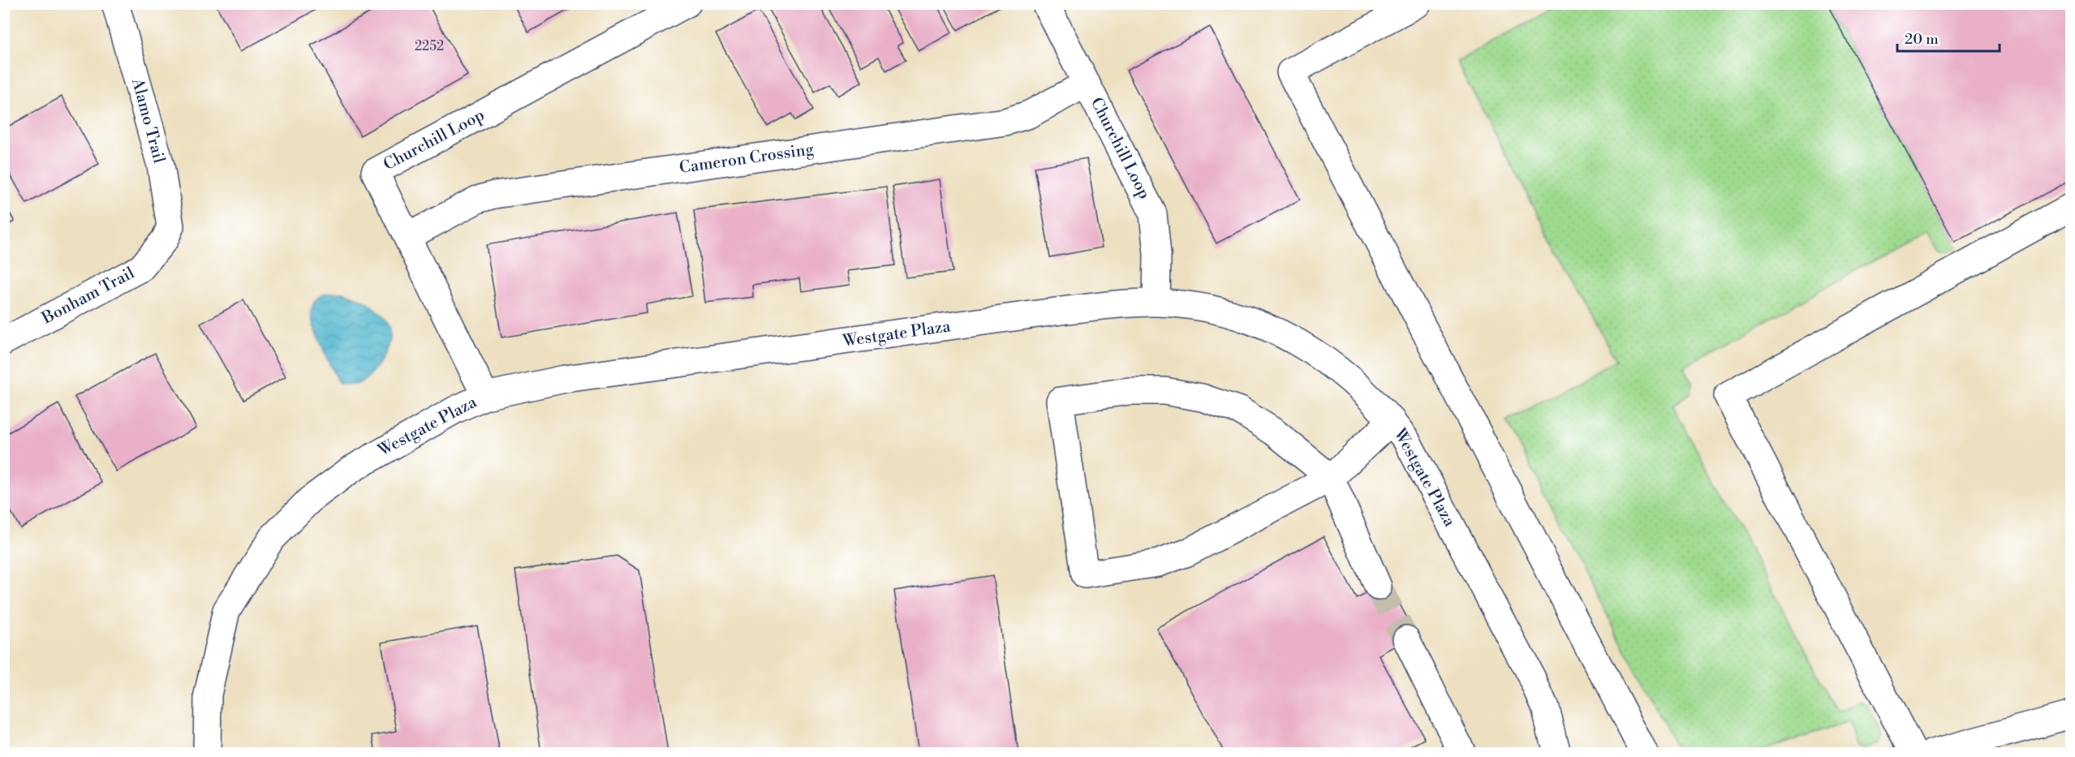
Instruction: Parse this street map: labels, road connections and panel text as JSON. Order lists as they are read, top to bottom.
{
  "streets": {
    "street": [
      "Alamo Trail",
      "Churchill Loop",
      "Cameron Crossing",
      "Bonham Trail",
      "Westgate Plaza"
    ]
  },
  "crossings": [
    ["Alamo Trail", "Bonham Trail"],
    ["Churchill Loop", "Cameron Crossing"],
    ["Churchill Loop", "Westgate Plaza"]
  ],
  "house_numbers": ["2252"],
  "scale_bar": "20 m"
}
